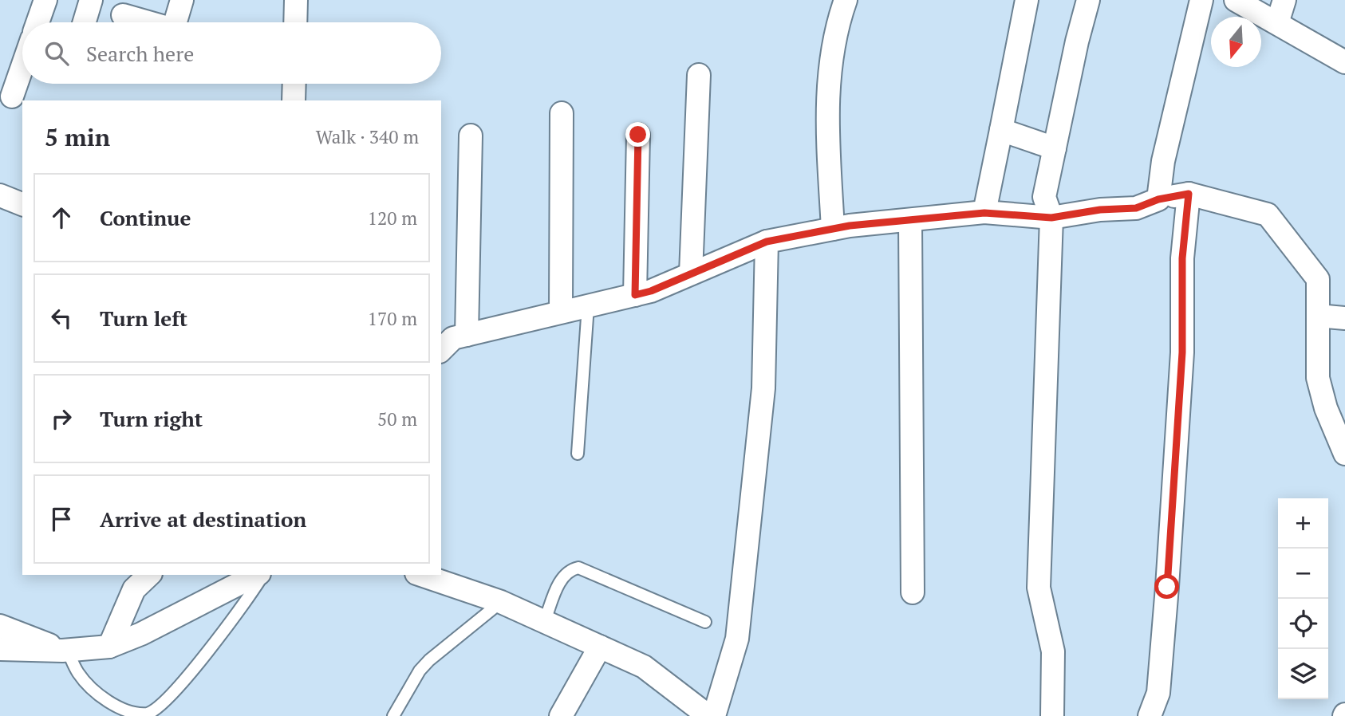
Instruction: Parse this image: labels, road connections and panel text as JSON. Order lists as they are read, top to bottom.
{
  "north": "bottom",
  "page": {
    "search": "Search here",
    "heading": ["5 min", "Walk · 340 m"],
    "list": [
      ["Continue", "120 m"],
      ["Turn left", "170 m"],
      ["Turn right", "50 m"],
      "Arrive at destination"
    ],
    "map_buttons": ["+", "−"]
  }
}
